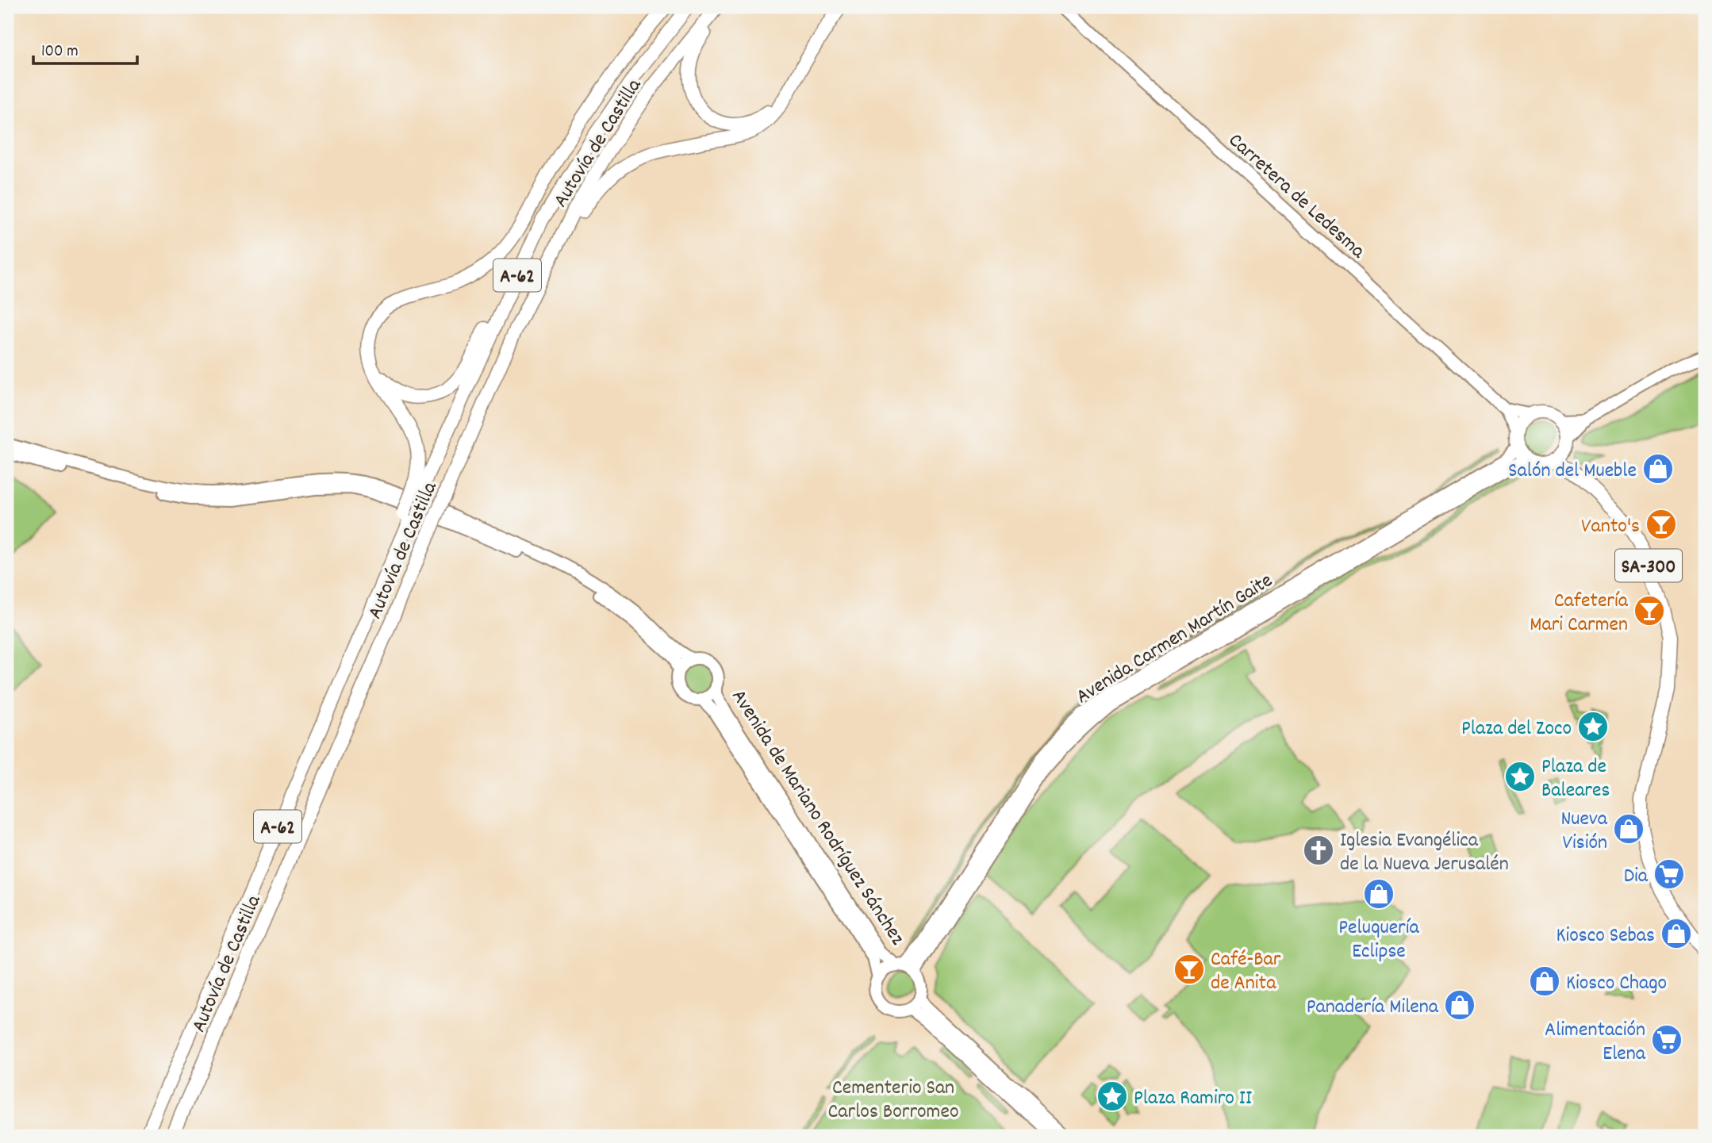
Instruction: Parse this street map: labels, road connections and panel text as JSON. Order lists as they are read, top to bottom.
{
  "streets": {
    "highway": ["Autovía de Castilla", "A-62", "SA-300"],
    "main road": ["Carretera de Ledesma", "Avenida Carmen Martín Gaite", "Avenida de Mariano Rodríguez Sánchez"]
  },
  "crossings": [
    ["Carretera de Ledesma", "SA-300"],
    ["Carretera de Ledesma", "Avenida Carmen Martín Gaite"],
    ["SA-300", "Avenida Carmen Martín Gaite"],
    ["Avenida Carmen Martín Gaite", "Avenida de Mariano Rodríguez Sánchez"]
  ],
  "parks": ["Cementerio San Carlos Borromeo"],
  "places": {
    "shop": [
      "Salón del Mueble",
      "Nueva Visión",
      "Peluquería Eclipse",
      "Kiosco Sebas",
      "Kiosco Chago",
      "Panadería Milena"
    ],
    "bar": ["Vanto's", "Cafetería Mari Carmen", "Café-Bar de Anita"],
    "place": ["Plaza del Zoco", "Plaza de Baleares", "Plaza Ramiro II"],
    "church": ["Iglesia Evangélica de la Nueva Jerusalén"],
    "supermarket": ["Dia", "Alimentación Elena"]
  },
  "scale_bar": "100 m"
}
